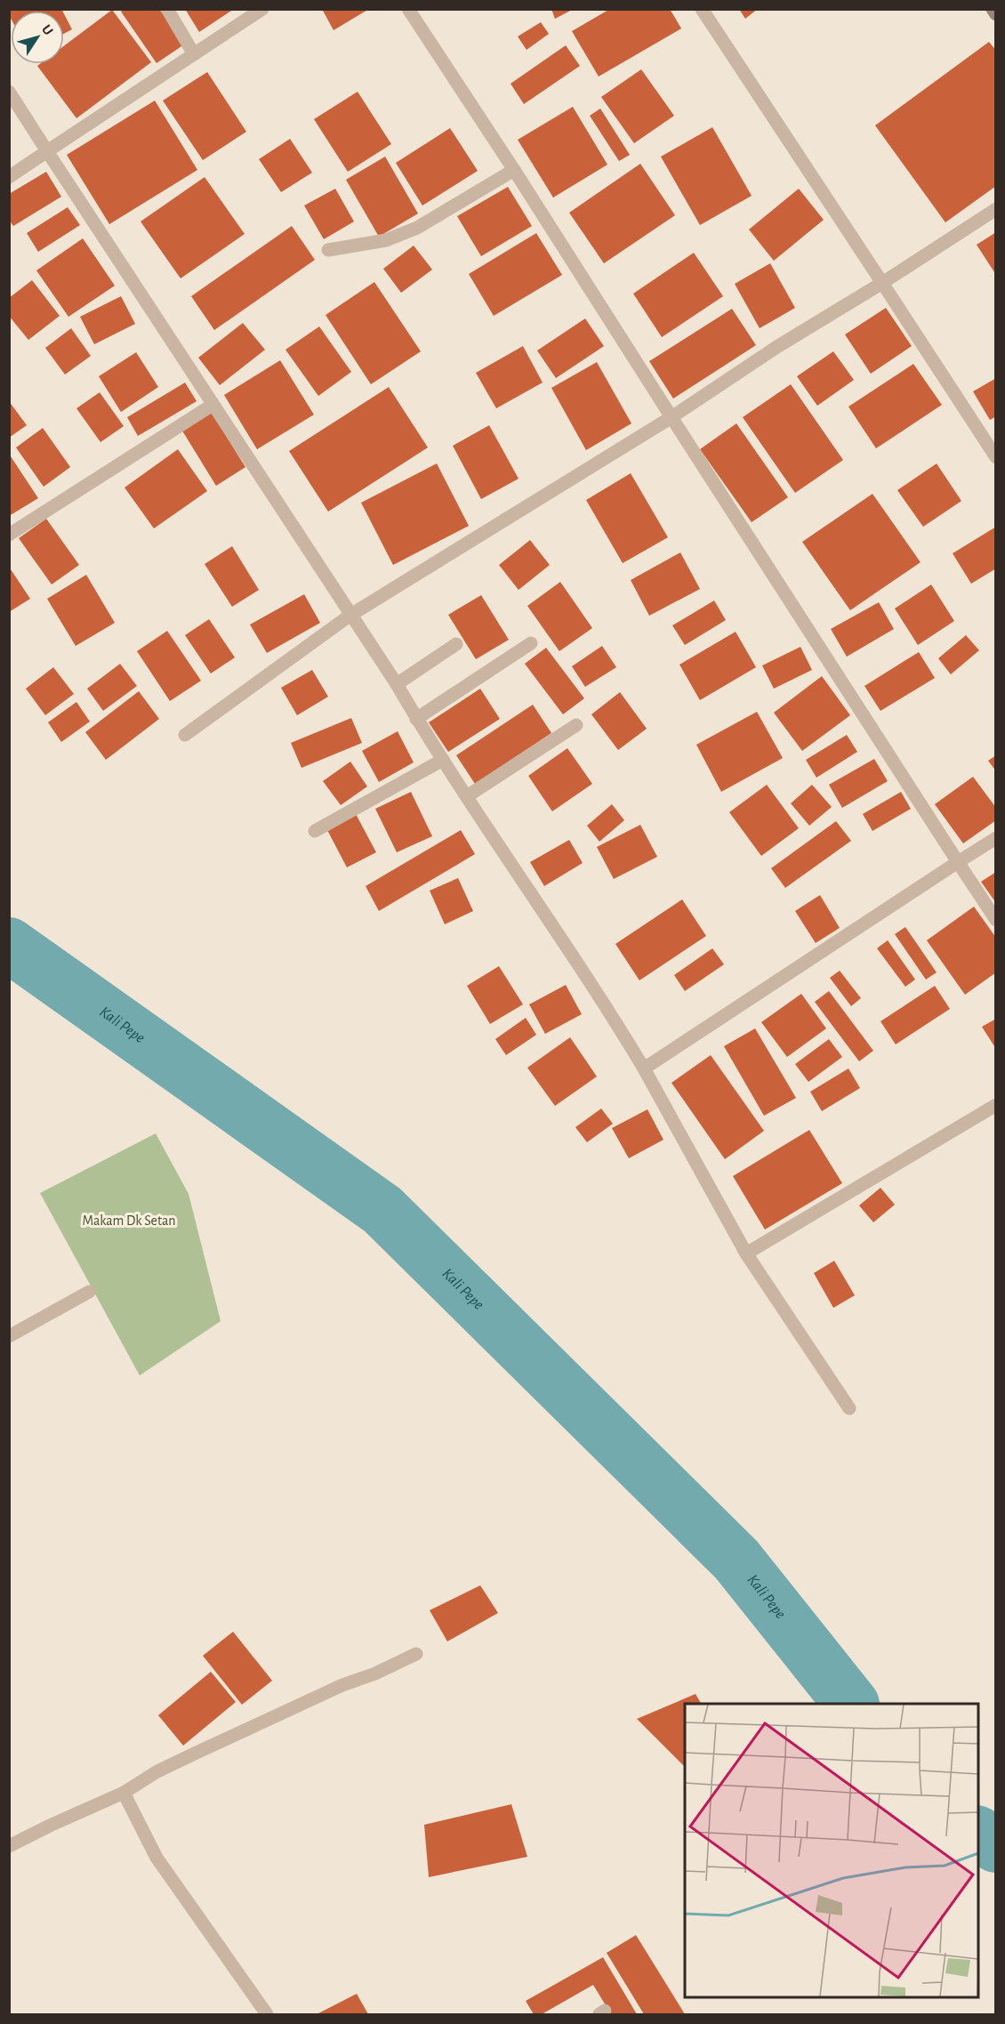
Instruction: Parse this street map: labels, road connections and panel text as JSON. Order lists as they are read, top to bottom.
{
  "water": ["Kali Pepe"],
  "parks": ["Makam Dk Setan"],
  "north": "top right"
}
